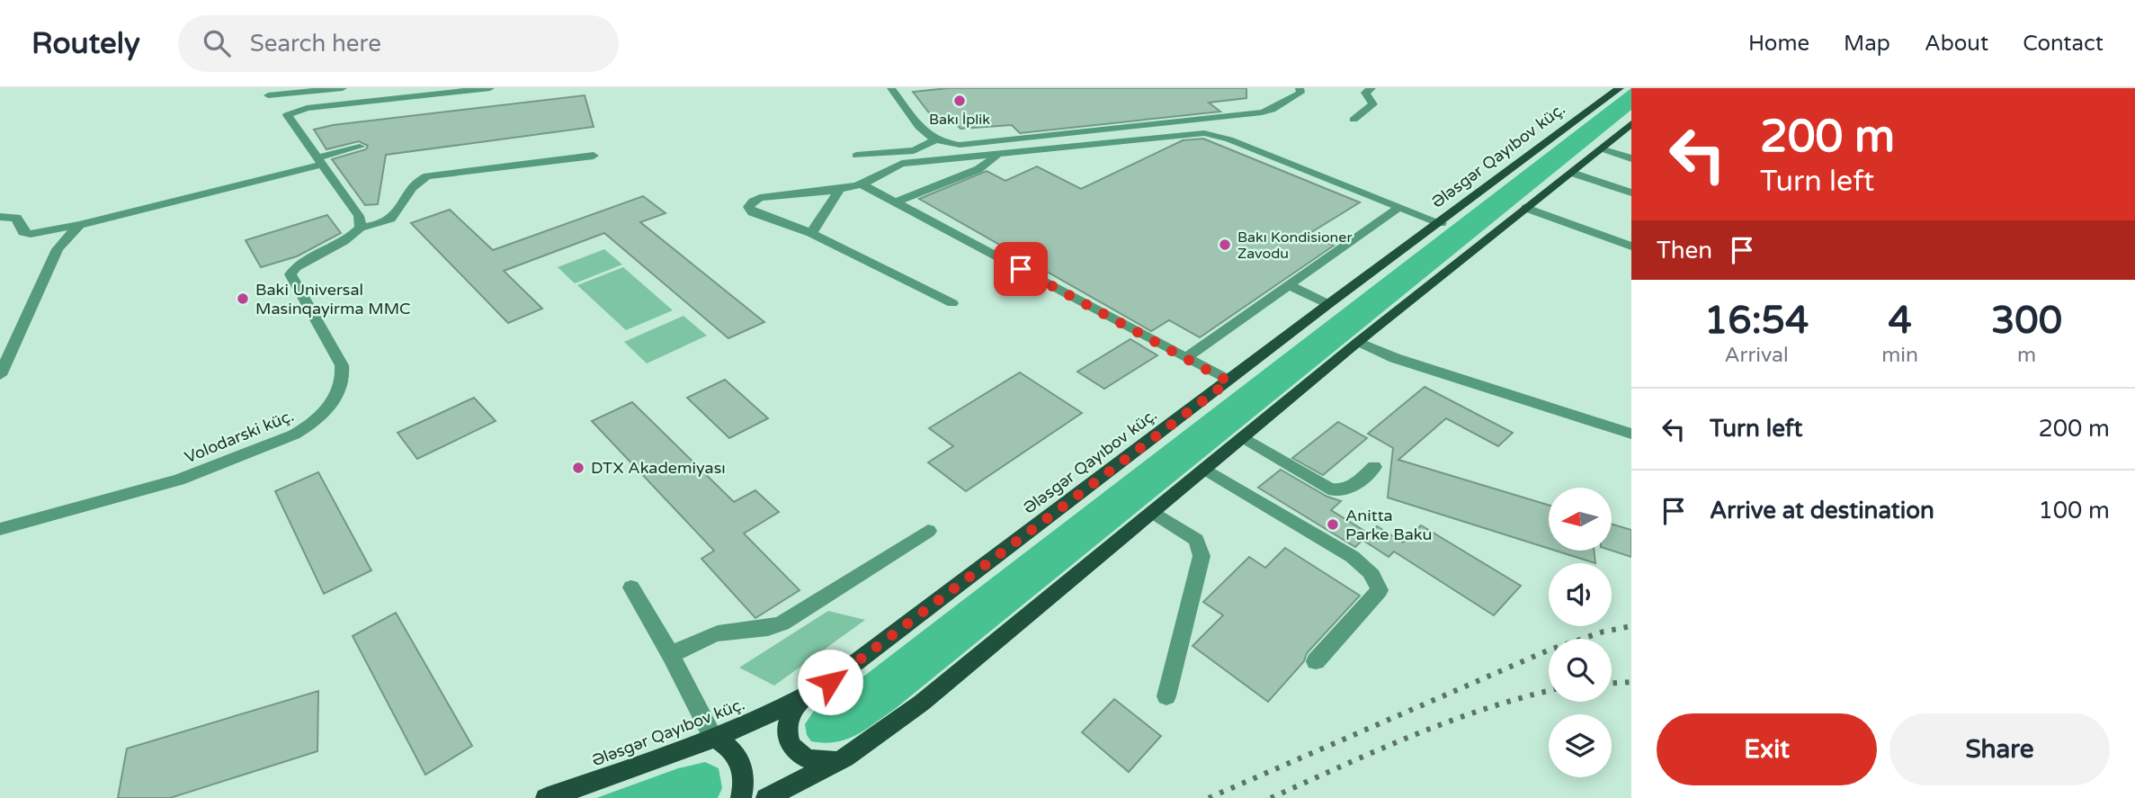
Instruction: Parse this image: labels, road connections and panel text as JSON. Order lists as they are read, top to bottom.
{
  "streets": {
    "main road": ["Ələsgər Qayıbov küç."],
    "street": ["Volodarski küç."]
  },
  "places": [
    "Bakı İplik",
    "Bakı Kondisioner Zavodu",
    "Baki Universal Masinqayirma MMC",
    "DTX Akademiyası",
    "Anitta Parke Baku"
  ],
  "north": "left",
  "page": {
    "header": "Routely",
    "search": "Search here",
    "nav": [
      "Home",
      "Map",
      "About",
      "Contact"
    ],
    "turn": ["200 m", "Turn left"],
    "then": "Then",
    "eta": [
      "16:54",
      "Arrival",
      "4",
      "min",
      "300",
      "m"
    ],
    "list": [
      {
        "name": "Turn left",
        "value": "200 m"
      },
      {
        "name": "Arrive at destination",
        "value": "100 m"
      }
    ],
    "buttons": ["Exit", "Share"]
  }
}
